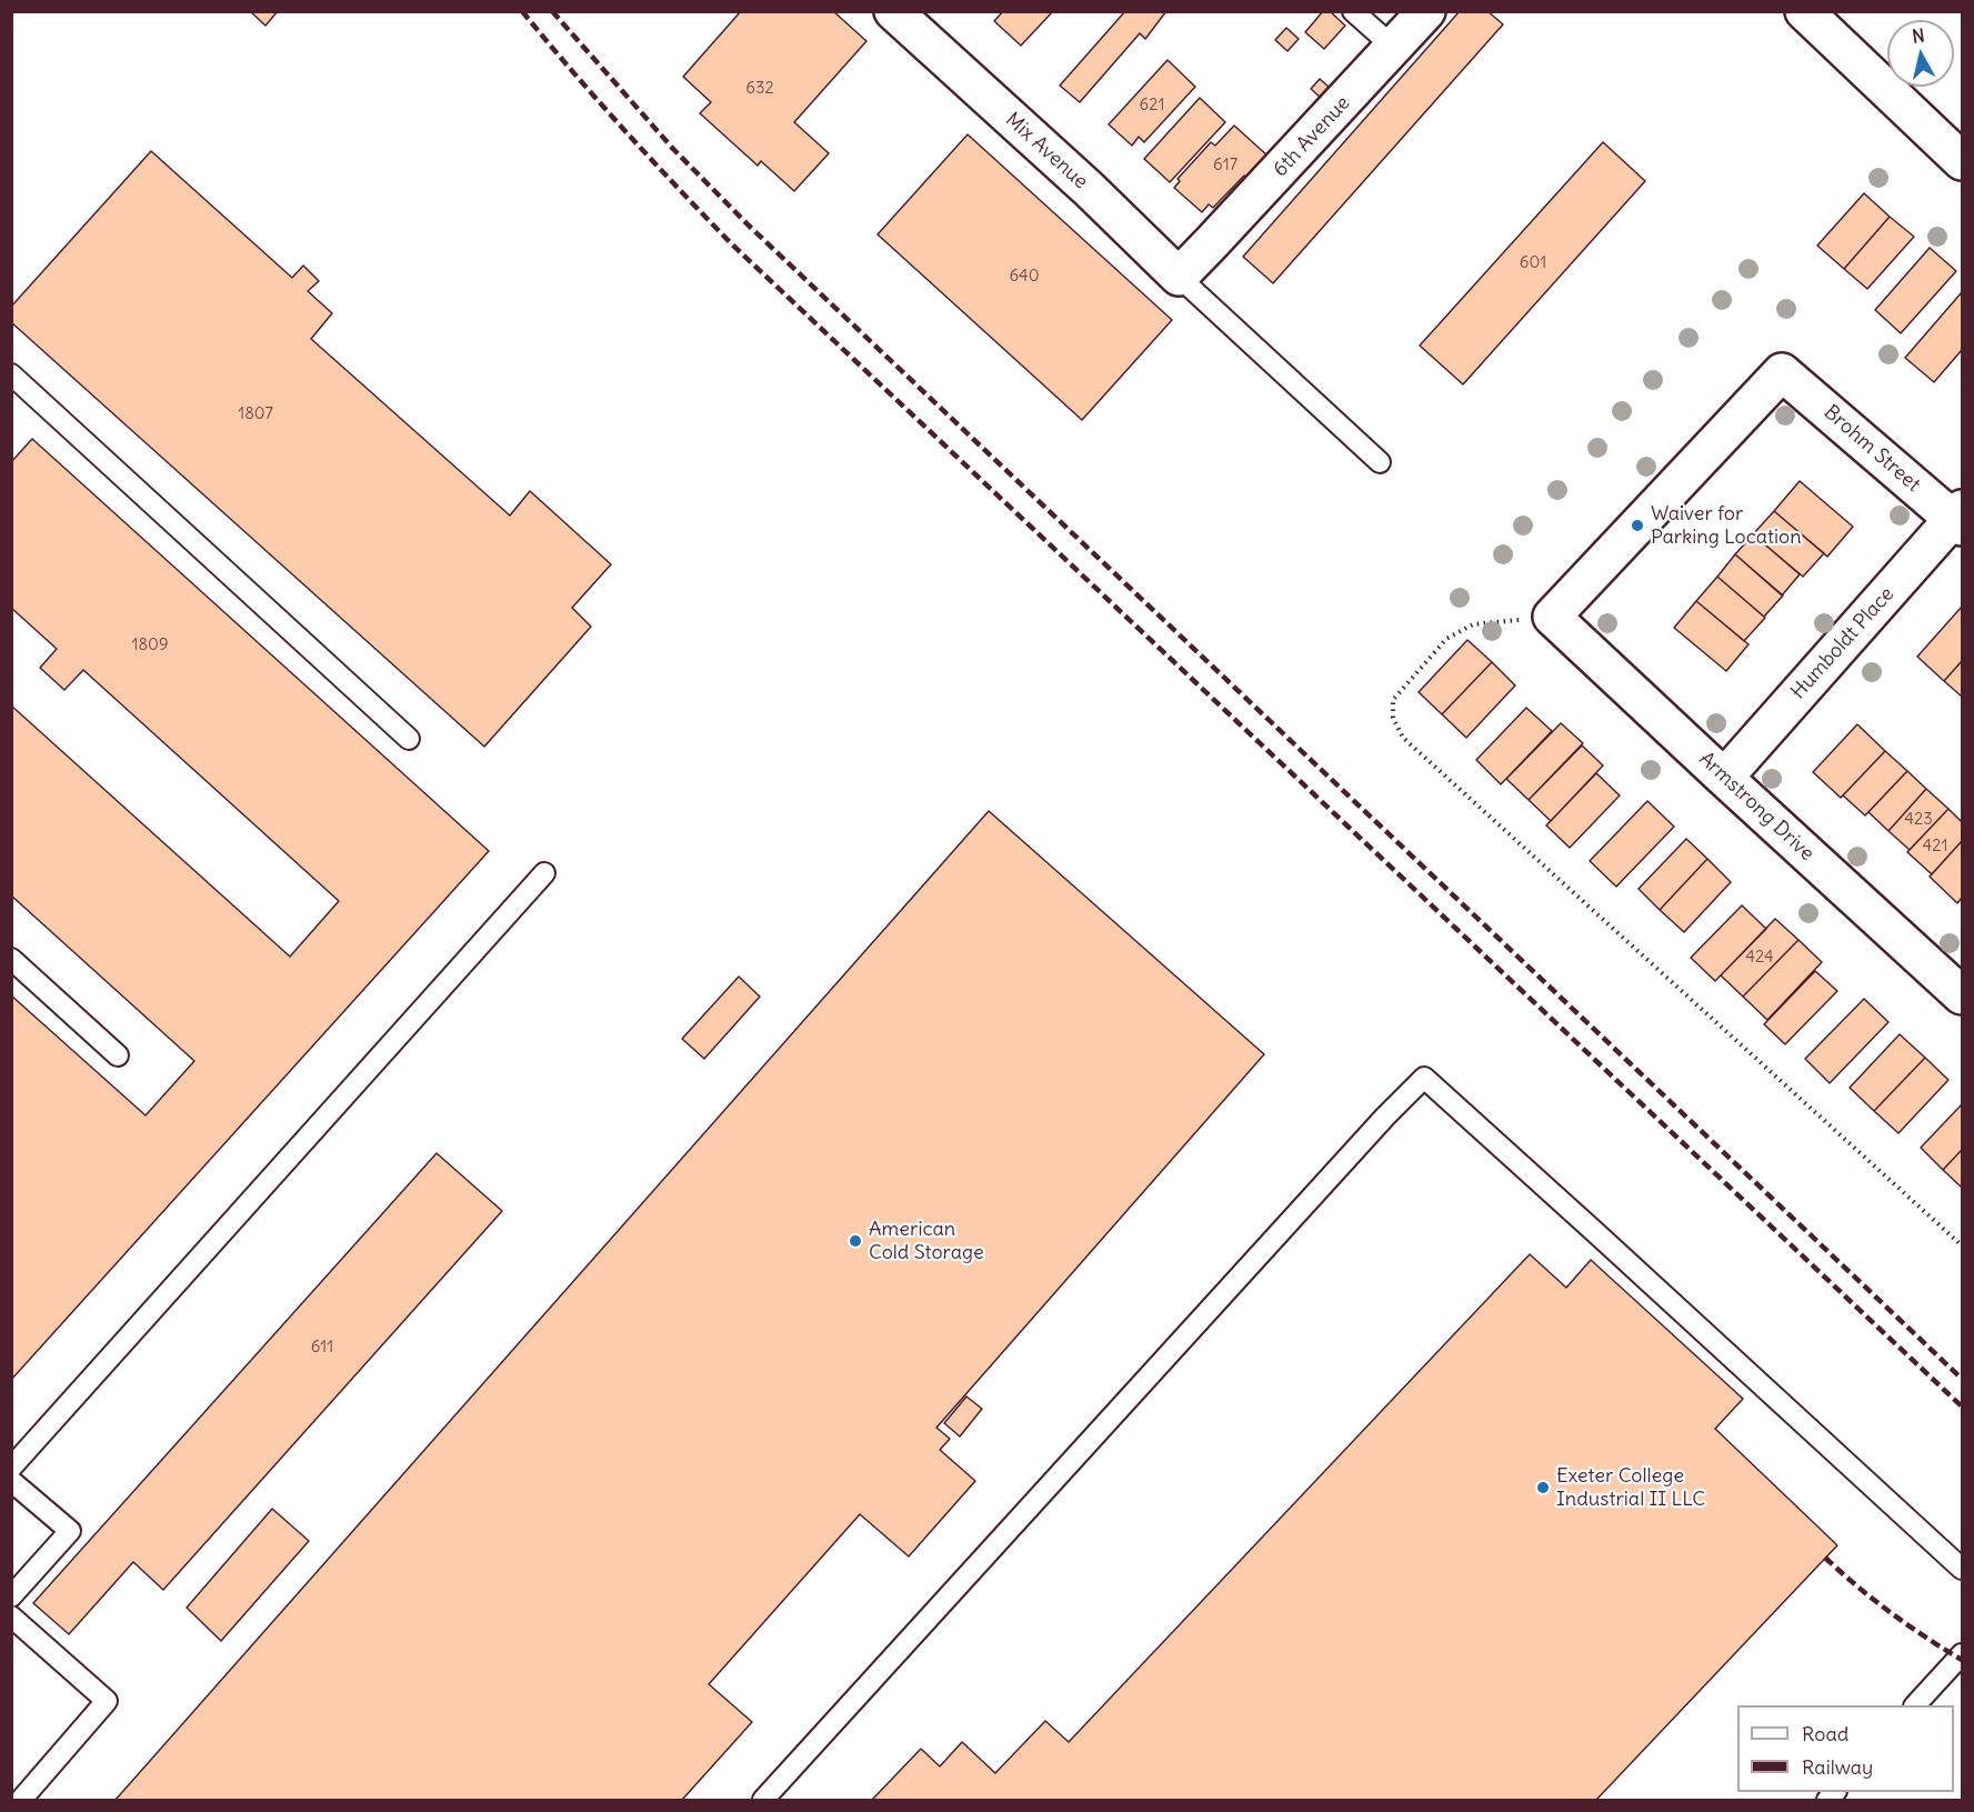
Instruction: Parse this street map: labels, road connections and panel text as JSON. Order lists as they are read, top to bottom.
{
  "streets": {
    "street": [
      "6th Avenue",
      "Mix Avenue",
      "Brohm Street",
      "Humboldt Place",
      "Armstrong Drive"
    ]
  },
  "crossings": [
    ["6th Avenue", "Mix Avenue"],
    ["Brohm Street", "Humboldt Place"],
    ["Brohm Street", "Armstrong Drive"],
    ["Humboldt Place", "Armstrong Drive"]
  ],
  "places": ["Waiver for Parking Location", "American Cold Storage", "Exeter College Industrial II LLC"],
  "house_numbers": [
    "632",
    "621",
    "617",
    "601",
    "640",
    "1807",
    "1809",
    "423",
    "421",
    "424",
    "611"
  ],
  "legend": ["Road", "Railway"],
  "north": "top"
}
